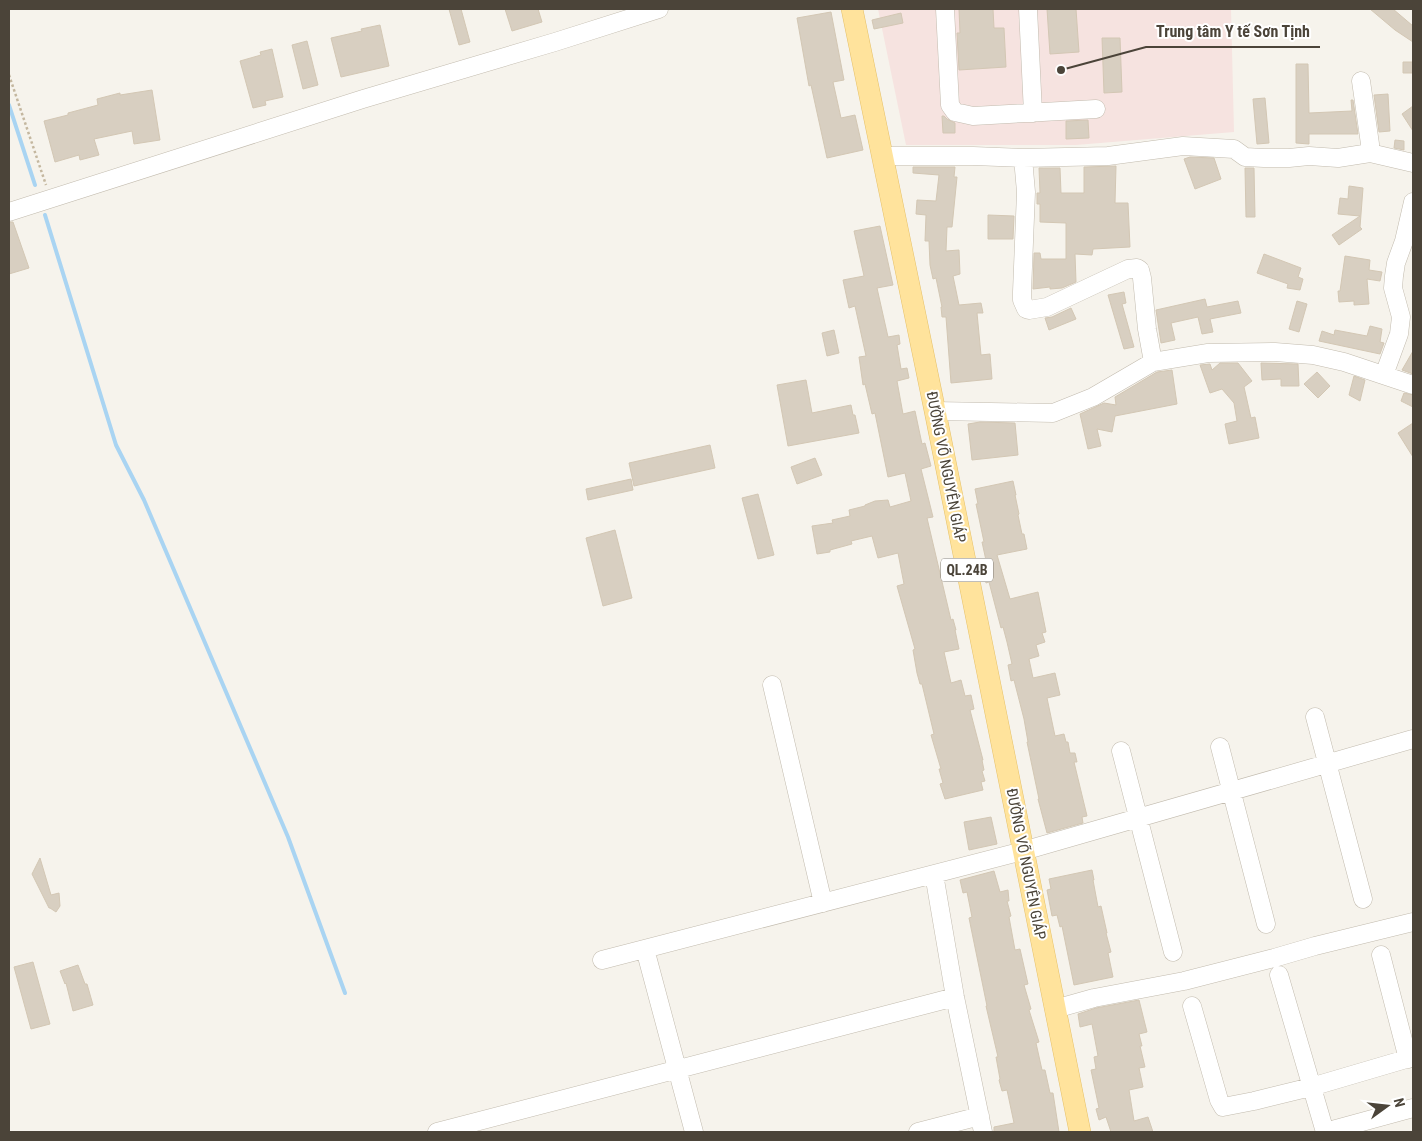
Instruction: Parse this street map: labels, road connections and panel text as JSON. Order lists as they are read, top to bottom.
{
  "streets": {
    "main road": ["ĐƯỜNG VÕ NGUYÊN GIÁP", "QL.24B"]
  },
  "places": ["Trung tâm Y tế Sơn Tịnh"],
  "north": "right"
}
